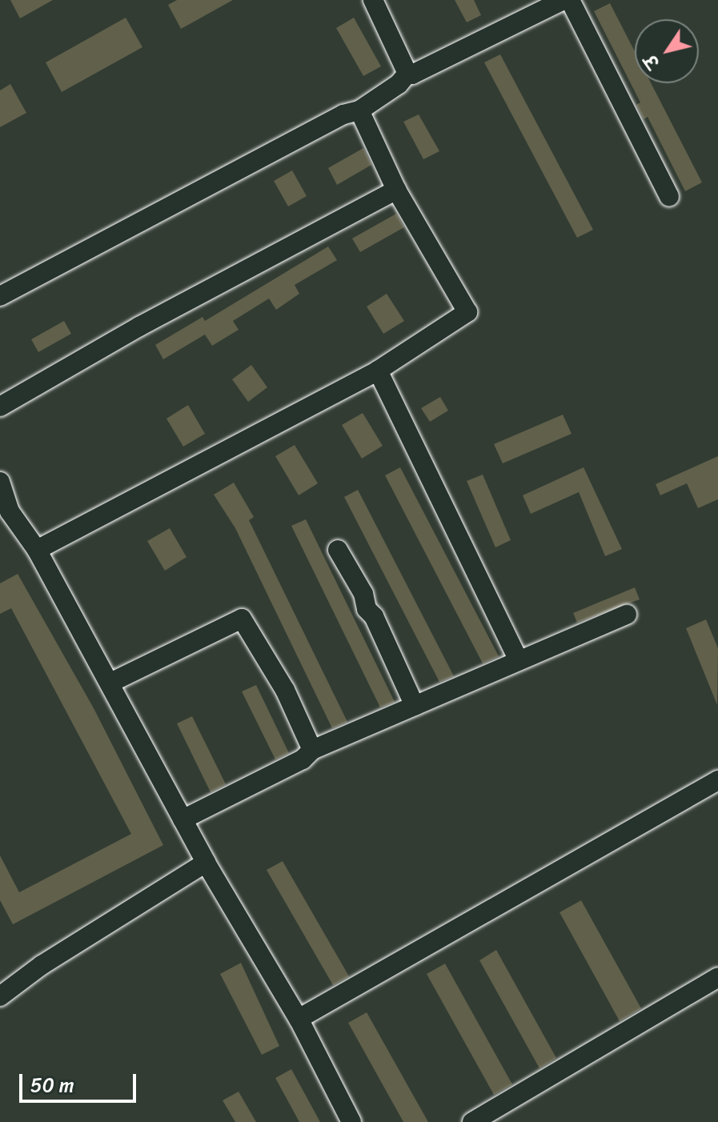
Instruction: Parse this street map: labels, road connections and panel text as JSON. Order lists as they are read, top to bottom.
{
  "scale_bar": "50 m",
  "north": "bottom left"
}
